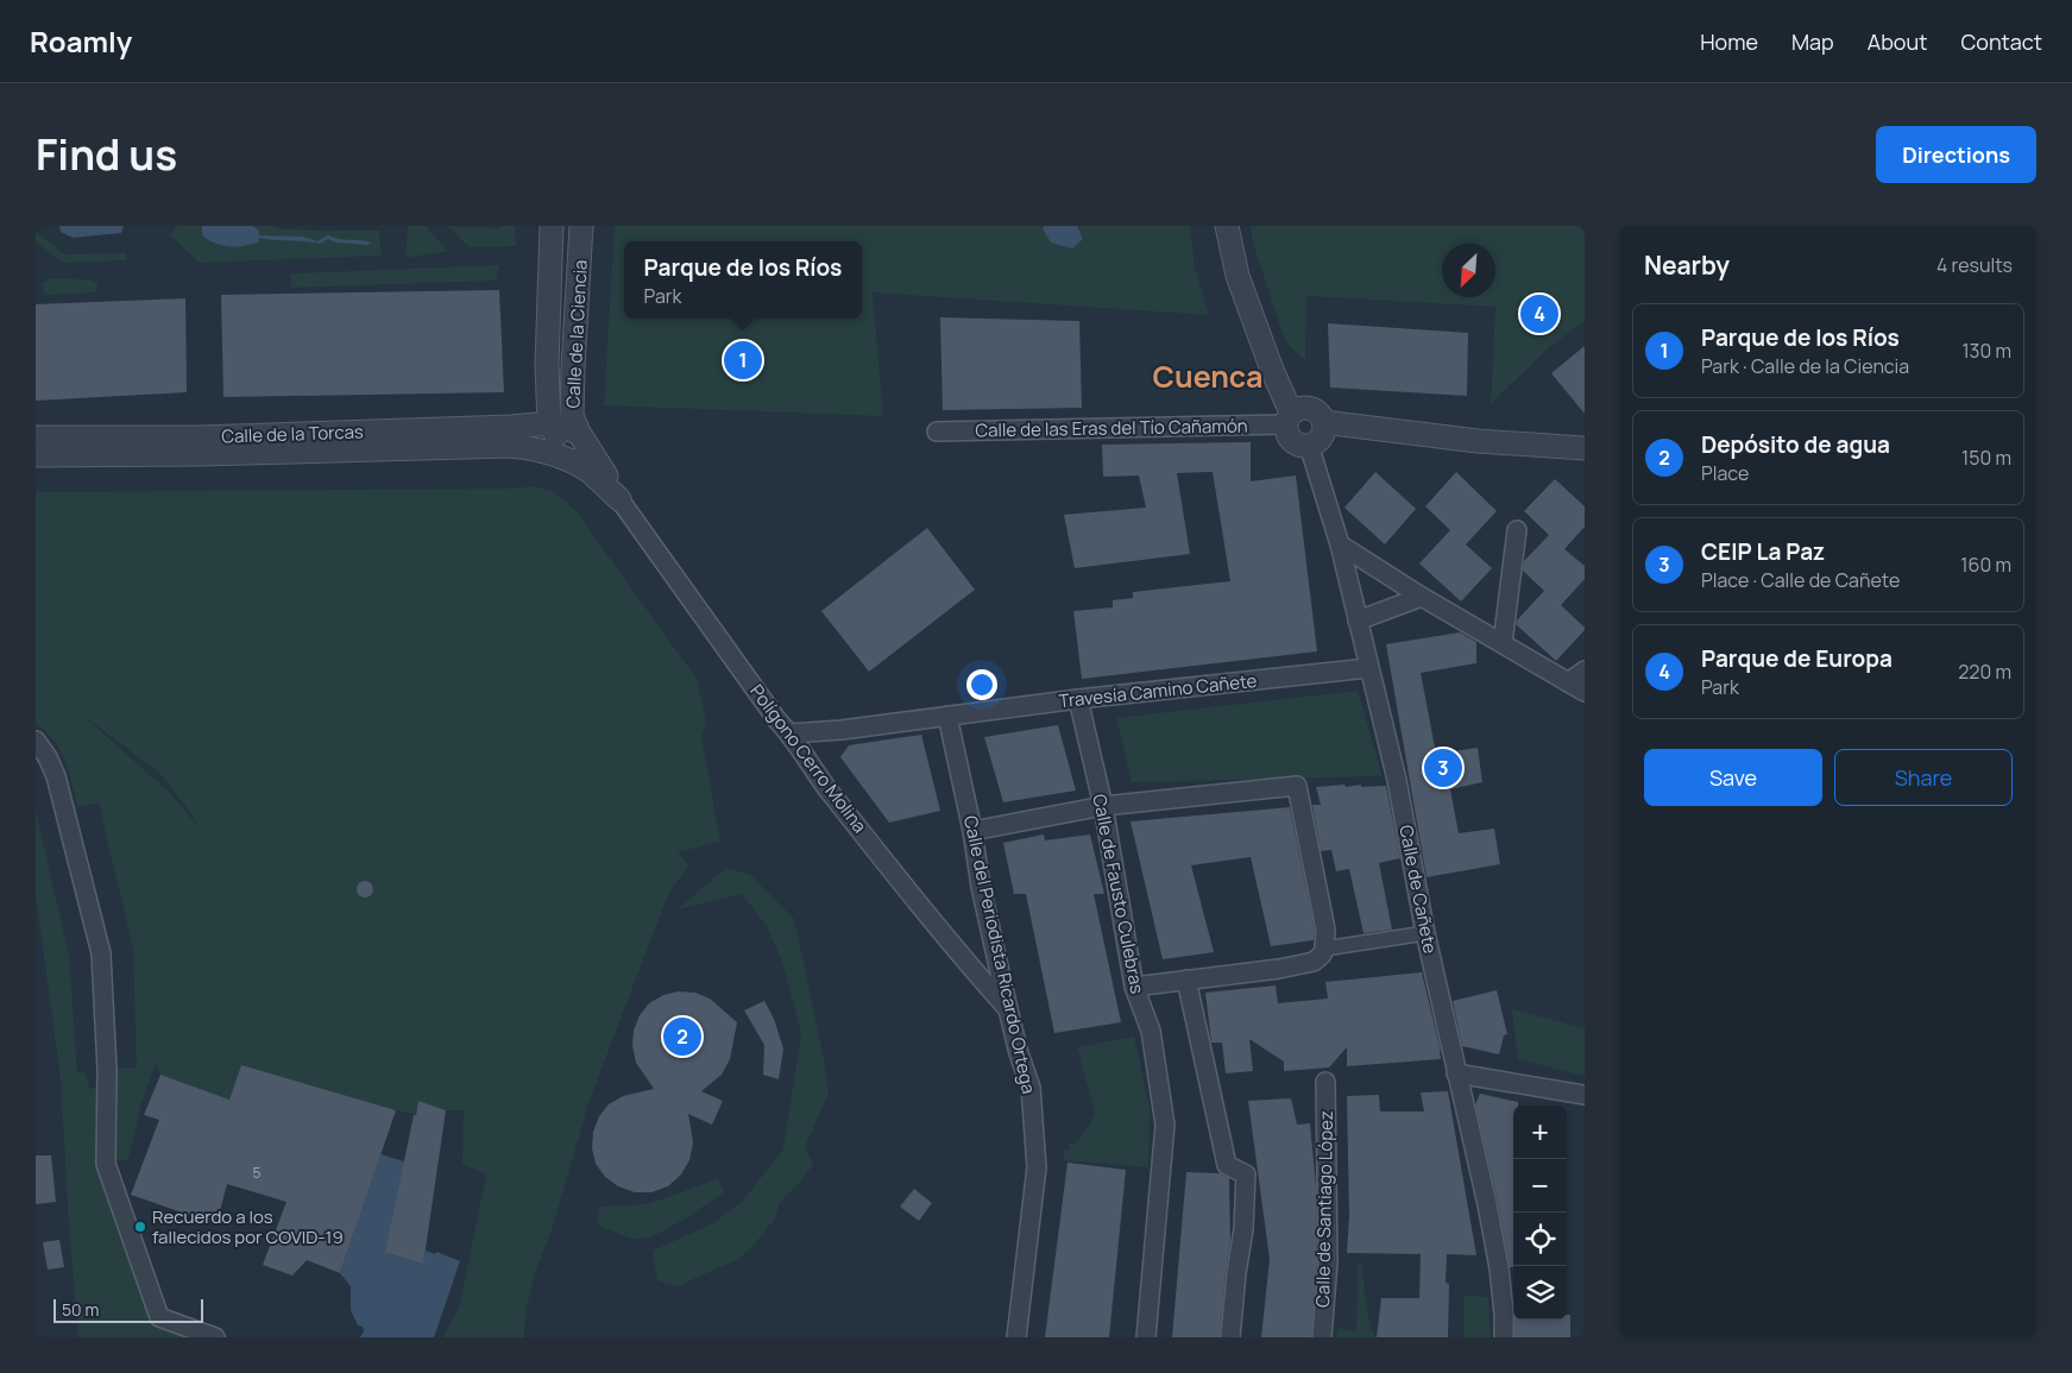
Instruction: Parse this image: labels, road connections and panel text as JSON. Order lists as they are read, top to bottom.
{
  "streets": {
    "street": [
      "Calle de la Ciencia",
      "Calle de las Eras del Tío Cañamón",
      "Calle de la Torcas",
      "Travesía Camino Cañete",
      "Polígono Cerro Molina",
      "Calle de Cañete",
      "Calle de Fausto Culebras",
      "Calle del Periodista Ricardo Ortega",
      "Calle de Santiago López"
    ]
  },
  "crossings": [
    ["Calle de la Ciencia", "Calle de la Torcas"],
    ["Calle de la Ciencia", "Polígono Cerro Molina"],
    ["Calle de las Eras del Tío Cañamón", "Calle de Cañete"],
    ["Travesía Camino Cañete", "Polígono Cerro Molina"],
    ["Travesía Camino Cañete", "Calle de Cañete"],
    ["Travesía Camino Cañete", "Calle de Fausto Culebras"],
    ["Travesía Camino Cañete", "Calle del Periodista Ricardo Ortega"],
    ["Polígono Cerro Molina", "Calle del Periodista Ricardo Ortega"]
  ],
  "districts": ["Cuenca"],
  "places": ["Recuerdo a los fallecidos por COVID-19"],
  "house_numbers": ["5"],
  "scale_bar": "50 m",
  "north": "bottom left",
  "page": {
    "header": "Roamly",
    "nav": [
      "Home",
      "Map",
      "About",
      "Contact"
    ],
    "title": "Find us",
    "buttons": [
      "Directions",
      ["Save", "Share"]
    ],
    "heading": ["Nearby", "4 results"],
    "popup": ["Parque de los Ríos", "Park"],
    "pins": [
      "4",
      "1",
      "3",
      "2"
    ],
    "list": [
      {
        "mark": "1",
        "name": "Parque de los Ríos",
        "note": "Park · Calle de la Ciencia",
        "value": "130 m"
      },
      {
        "mark": "2",
        "name": "Depósito de agua",
        "note": "Place",
        "value": "150 m"
      },
      {
        "mark": "3",
        "name": "CEIP La Paz",
        "note": "Place · Calle de Cañete",
        "value": "160 m"
      },
      {
        "mark": "4",
        "name": "Parque de Europa",
        "note": "Park",
        "value": "220 m"
      }
    ],
    "map_buttons": ["+", "−"],
    "scale": "50 m"
  }
}
